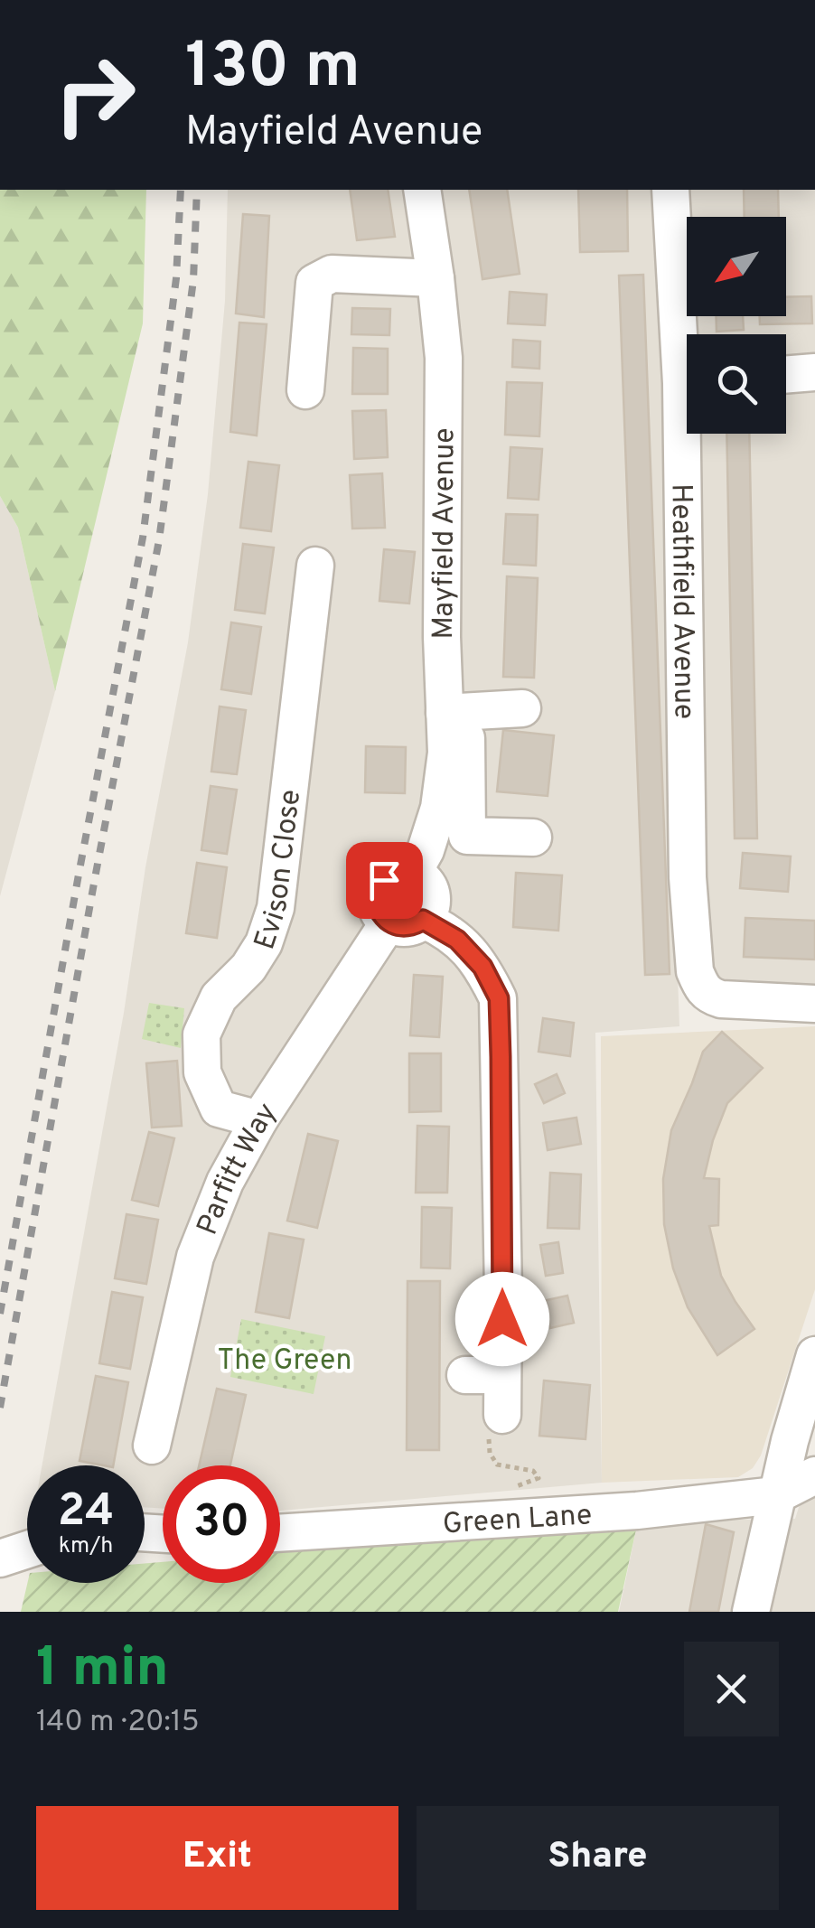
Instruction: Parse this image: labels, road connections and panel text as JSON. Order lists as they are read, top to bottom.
{
  "streets": {
    "street": [
      "Mayfield Avenue",
      "Heathfield Avenue",
      "Evison Close",
      "Parfitt Way",
      "Green Lane"
    ]
  },
  "crossings": [
    ["Mayfield Avenue", "Parfitt Way"],
    ["Evison Close", "Parfitt Way"]
  ],
  "parks": ["The Green"],
  "north": "bottom left",
  "page": {
    "turn": ["130 m", "Mayfield Avenue"],
    "speed": "24 km/h",
    "limit": "30",
    "heading": ["1 min", "140 m · 20:15"],
    "buttons": ["Exit", "Share"]
  }
}
